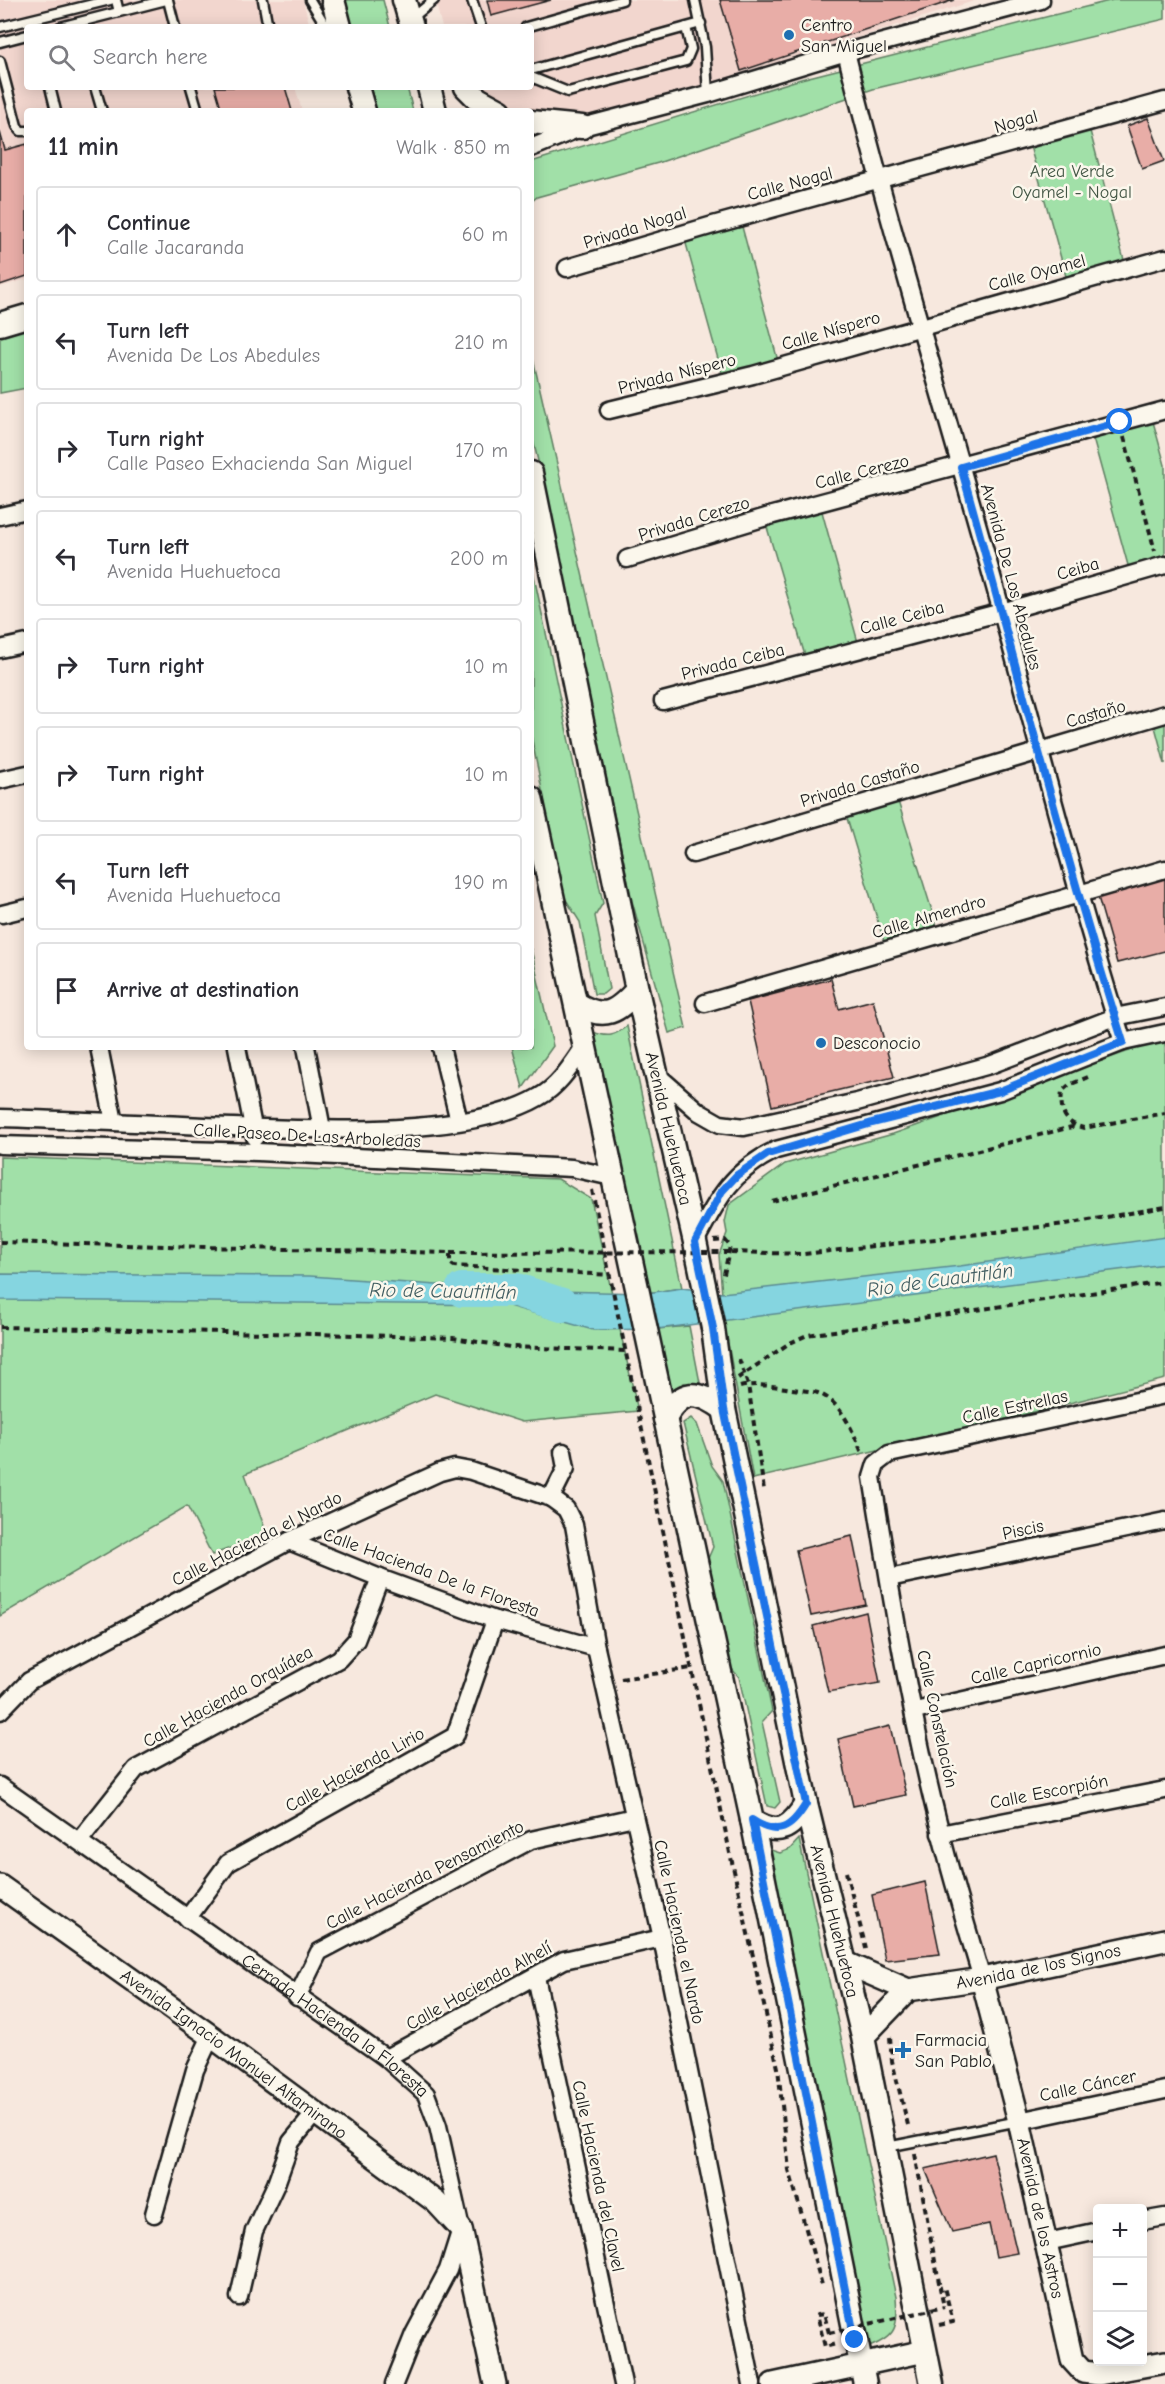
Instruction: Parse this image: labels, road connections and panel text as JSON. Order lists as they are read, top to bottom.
{
  "streets": {
    "main road": ["Avenida Huehuetoca"],
    "street": [
      "Nogal",
      "Calle Nogal",
      "Privada Nogal",
      "Calle Oyamel",
      "Calle Níspero",
      "Privada Níspero",
      "Calle Cerezo",
      "Privada Cerezo",
      "Ceiba",
      "Avenida De Los Abedules",
      "Calle Ceiba",
      "Privada Ceiba",
      "Castaño",
      "Privada Castaño",
      "Calle Almendro",
      "Calle Paseo De Las Arboledas",
      "Calle Estrellas",
      "Piscis",
      "Calle Hacienda el Nardo",
      "Calle Hacienda De la Floresta",
      "Calle Capricornio",
      "Calle Hacienda Orquídea",
      "Calle Constelación",
      "Calle Hacienda Lirio",
      "Calle Escorpión",
      "Calle Hacienda Pensamiento",
      "Avenida de los Signos",
      "Calle Hacienda Alhelí",
      "Cerrada Hacienda la Floresta",
      "Avenida Ignacio Manuel Altamirano",
      "Calle Cáncer",
      "Calle Hacienda del Clavel",
      "Avenida de los Astros"
    ]
  },
  "crossings": [
    ["Nogal", "Calle Nogal"],
    ["Nogal", "Avenida De Los Abedules"],
    ["Calle Nogal", "Privada Nogal"],
    ["Calle Nogal", "Avenida De Los Abedules"],
    ["Calle Oyamel", "Calle Níspero"],
    ["Calle Oyamel", "Avenida De Los Abedules"],
    ["Calle Níspero", "Privada Níspero"],
    ["Calle Níspero", "Avenida De Los Abedules"],
    ["Calle Cerezo", "Privada Cerezo"],
    ["Calle Cerezo", "Avenida De Los Abedules"],
    ["Ceiba", "Avenida De Los Abedules"],
    ["Ceiba", "Calle Ceiba"],
    ["Avenida De Los Abedules", "Calle Ceiba"],
    ["Avenida De Los Abedules", "Castaño"],
    ["Avenida De Los Abedules", "Privada Castaño"],
    ["Avenida De Los Abedules", "Calle Almendro"],
    ["Calle Ceiba", "Privada Ceiba"],
    ["Castaño", "Privada Castaño"],
    ["Calle Estrellas", "Calle Constelación"],
    ["Piscis", "Calle Constelación"],
    ["Calle Hacienda el Nardo", "Calle Hacienda De la Floresta"],
    ["Calle Hacienda el Nardo", "Calle Hacienda Pensamiento"],
    ["Calle Hacienda el Nardo", "Calle Hacienda Alhelí"],
    ["Calle Hacienda De la Floresta", "Calle Hacienda Orquídea"],
    ["Calle Hacienda De la Floresta", "Calle Hacienda Lirio"],
    ["Calle Capricornio", "Calle Constelación"],
    ["Calle Hacienda Orquídea", "Cerrada Hacienda la Floresta"],
    ["Calle Constelación", "Calle Escorpión"],
    ["Calle Constelación", "Avenida de los Signos"],
    ["Calle Constelación", "Avenida de los Astros"],
    ["Calle Hacienda Lirio", "Cerrada Hacienda la Floresta"],
    ["Calle Hacienda Pensamiento", "Cerrada Hacienda la Floresta"],
    ["Avenida de los Signos", "Avenida de los Astros"],
    ["Calle Hacienda Alhelí", "Cerrada Hacienda la Floresta"],
    ["Calle Hacienda Alhelí", "Calle Hacienda del Clavel"],
    ["Cerrada Hacienda la Floresta", "Avenida Ignacio Manuel Altamirano"],
    ["Calle Cáncer", "Avenida de los Astros"]
  ],
  "water": ["Rio de Cuautitlán"],
  "parks": ["Area Verde Oyamel - Nogal"],
  "places": {
    "other": ["Centro San Miguel", "Desconocio"],
    "health": ["Farmacia San Pablo"]
  },
  "page": {
    "search": "Search here",
    "heading": ["11 min", "Walk · 850 m"],
    "list": [
      ["Continue", "Calle Jacaranda", "60 m"],
      ["Turn left", "Avenida De Los Abedules", "210 m"],
      ["Turn right", "Calle Paseo Exhacienda San Miguel", "170 m"],
      ["Turn left", "Avenida Huehuetoca", "200 m"],
      ["Turn right", "10 m"],
      ["Turn right", "10 m"],
      ["Turn left", "Avenida Huehuetoca", "190 m"],
      "Arrive at destination"
    ],
    "map_buttons": ["+", "−"]
  }
}
